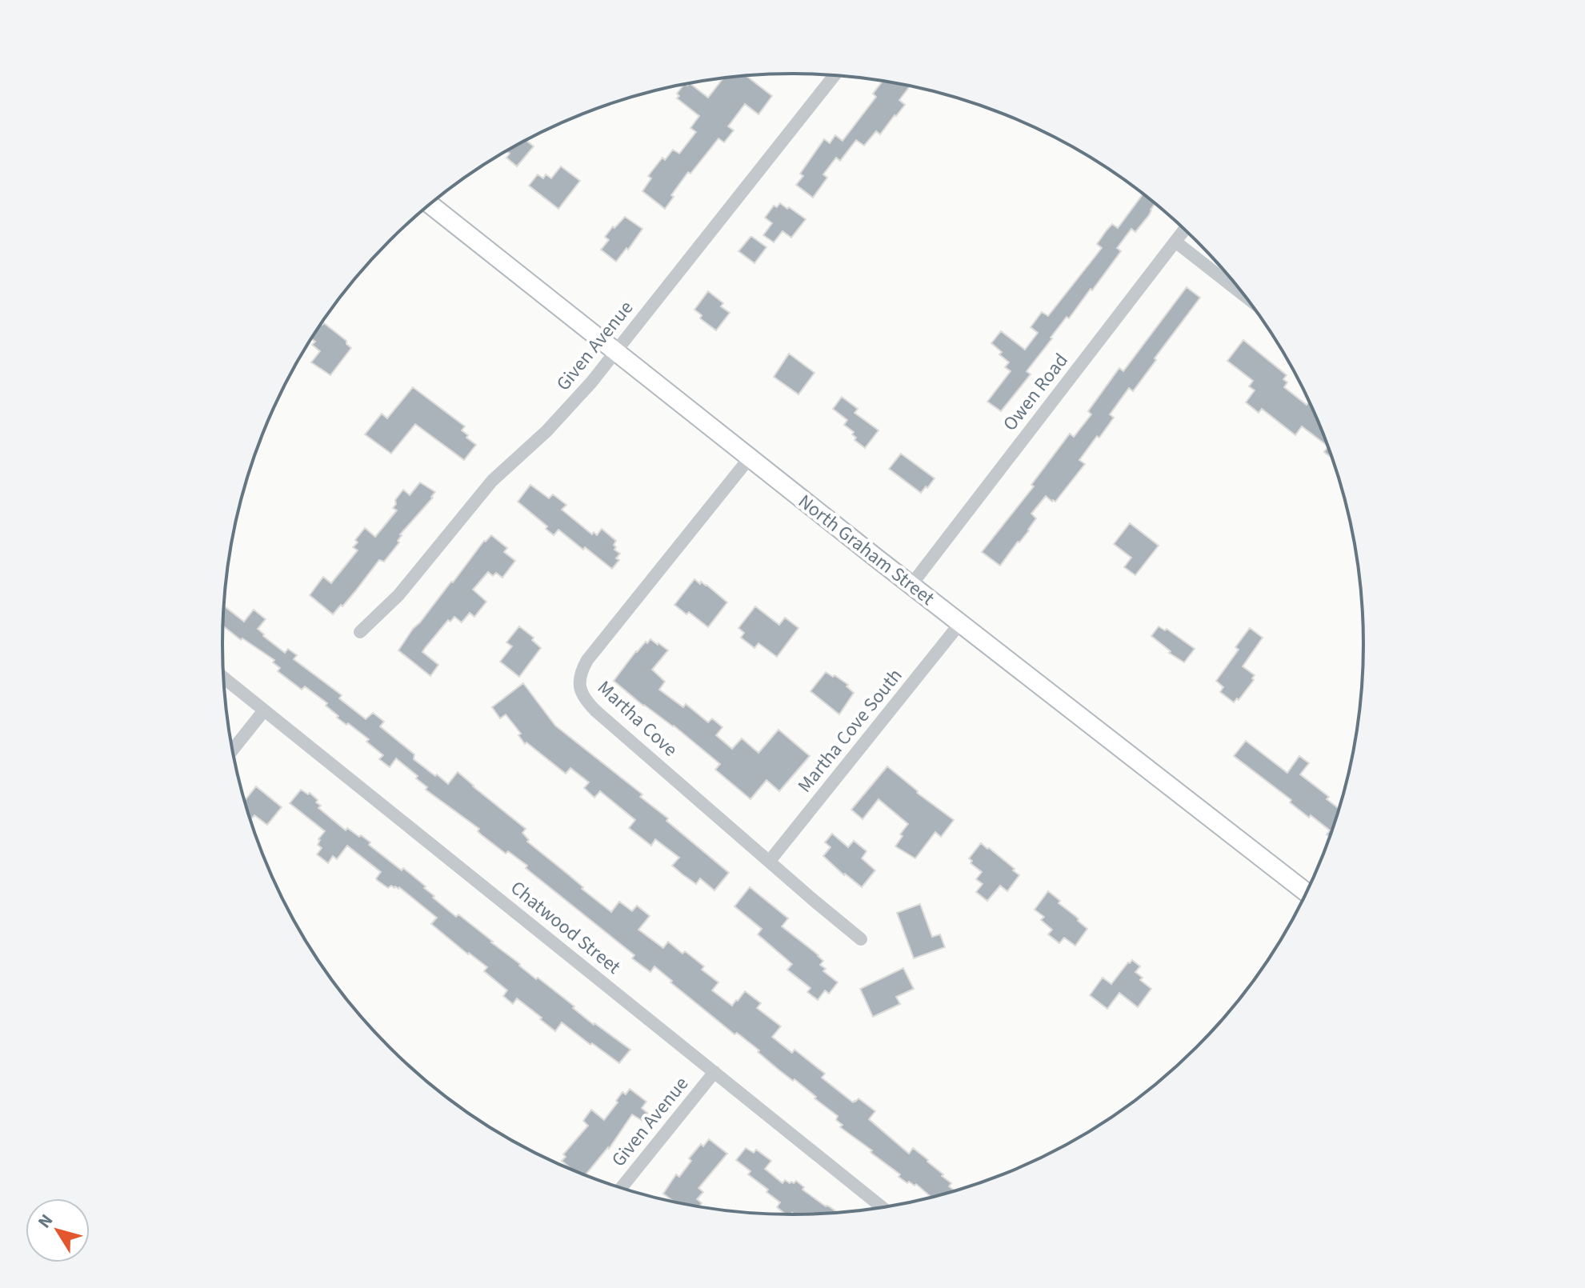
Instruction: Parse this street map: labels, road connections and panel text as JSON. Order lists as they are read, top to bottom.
{
  "streets": {
    "main road": ["North Graham Street"],
    "street": [
      "Given Avenue",
      "Owen Road",
      "Martha Cove",
      "Martha Cove South",
      "Chatwood Street"
    ]
  },
  "crossings": [
    ["Given Avenue", "North Graham Street"],
    ["Given Avenue", "Chatwood Street"],
    ["Owen Road", "North Graham Street"],
    ["North Graham Street", "Martha Cove"],
    ["North Graham Street", "Martha Cove South"],
    ["Martha Cove", "Martha Cove South"]
  ],
  "north": "top left"
}
